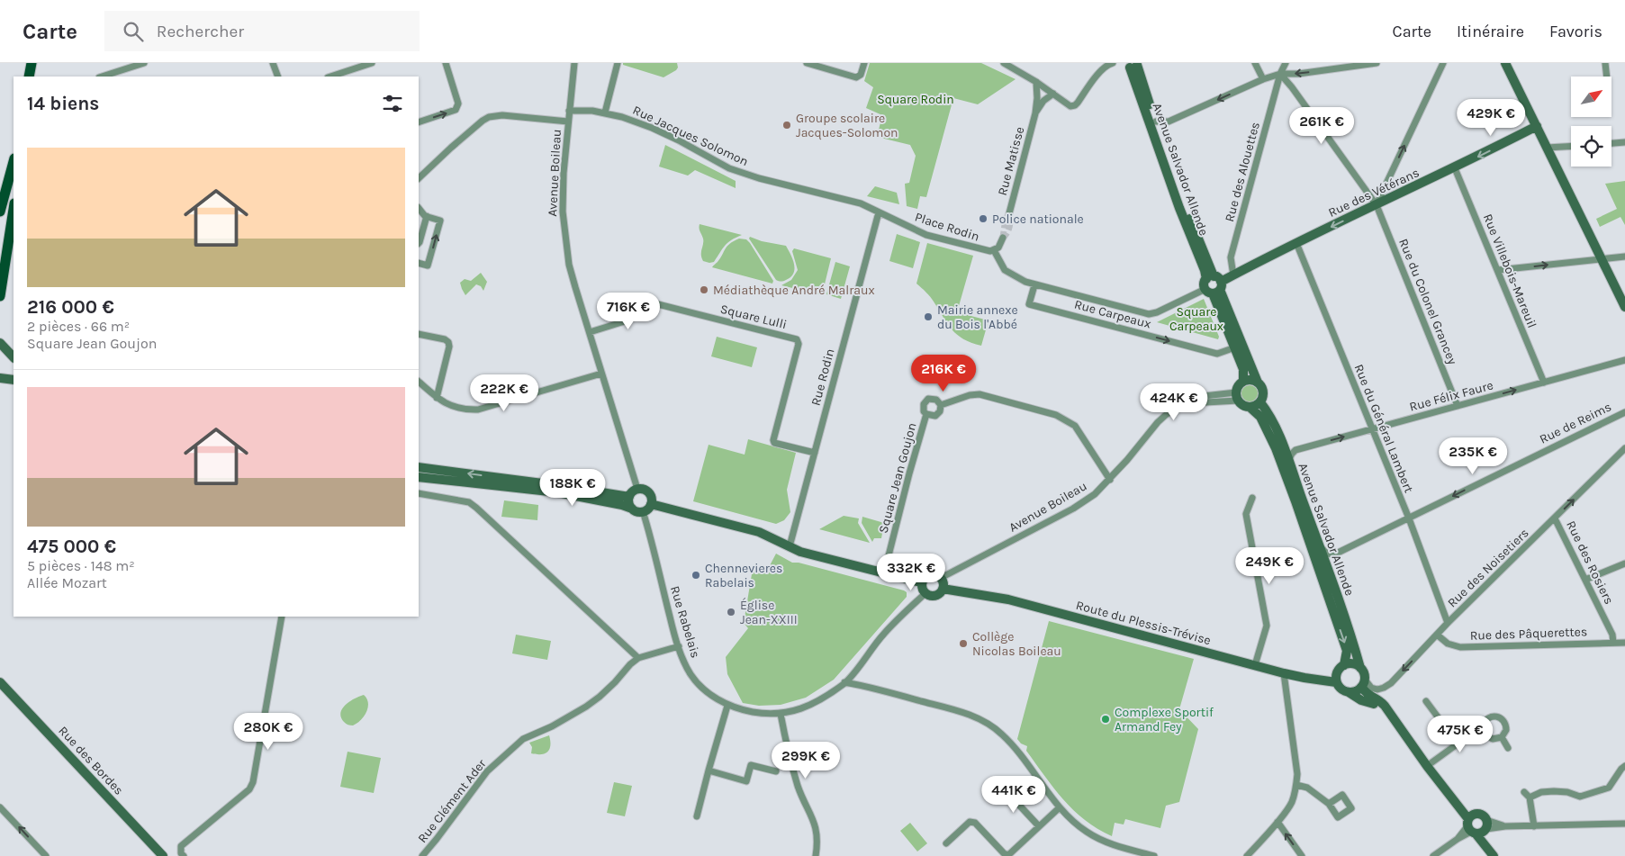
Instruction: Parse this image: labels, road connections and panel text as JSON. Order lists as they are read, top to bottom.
{
  "streets": {
    "main road": [
      "Avenue Salvador Allende",
      "Rue des Vétérans",
      "Route du Plessis-Trévise",
      "Rue des Bordes"
    ],
    "street": [
      "Rue Jacques Solomon",
      "Rue Matisse",
      "Rue des Alouettes",
      "Avenue Boileau",
      "Place Rodin",
      "Rue Villebois-Mareuil",
      "Rue du Colonel Grancey",
      "Rue Carpeaux",
      "Square Lulli",
      "Rue Rodin",
      "Rue Félix Faure",
      "Rue de Reims",
      "Rue du Général Lambert",
      "Square Jean Goujon",
      "Rue des Rosiers",
      "Rue des Noisetiers",
      "Rue Rabelais",
      "Rue des Pâquerettes",
      "Rue Clément Ader"
    ]
  },
  "crossings": [
    ["Rue Jacques Solomon", "Avenue Boileau"],
    ["Rue Jacques Solomon", "Place Rodin"],
    ["Rue Jacques Solomon", "Rue Rodin"],
    ["Avenue Salvador Allende", "Avenue Boileau"],
    ["Avenue Salvador Allende", "Rue des Vétérans"],
    ["Avenue Salvador Allende", "Rue Carpeaux"],
    ["Avenue Salvador Allende", "Rue Félix Faure"],
    ["Avenue Salvador Allende", "Rue de Reims"],
    ["Avenue Salvador Allende", "Rue des Noisetiers"],
    ["Avenue Salvador Allende", "Route du Plessis-Trévise"],
    ["Rue des Alouettes", "Rue des Vétérans"],
    ["Rue des Alouettes", "Rue du Colonel Grancey"],
    ["Avenue Boileau", "Square Lulli"],
    ["Avenue Boileau", "Square Jean Goujon"],
    ["Avenue Boileau", "Rue Rabelais"],
    ["Avenue Boileau", "Route du Plessis-Trévise"],
    ["Rue des Vétérans", "Rue Villebois-Mareuil"],
    ["Rue des Vétérans", "Rue du Colonel Grancey"],
    ["Rue des Vétérans", "Rue Carpeaux"],
    ["Rue des Vétérans", "Rue du Général Lambert"],
    ["Place Rodin", "Rue Carpeaux"],
    ["Place Rodin", "Rue Rodin"],
    ["Rue Villebois-Mareuil", "Rue Félix Faure"],
    ["Rue du Colonel Grancey", "Rue Félix Faure"],
    ["Square Lulli", "Rue Rodin"],
    ["Rue Félix Faure", "Rue du Général Lambert"],
    ["Rue de Reims", "Rue du Général Lambert"],
    ["Rue du Général Lambert", "Rue des Noisetiers"],
    ["Rue des Rosiers", "Rue des Noisetiers"],
    ["Rue des Rosiers", "Rue des Pâquerettes"],
    ["Rue des Noisetiers", "Route du Plessis-Trévise"],
    ["Rue des Noisetiers", "Rue des Pâquerettes"],
    ["Rue Rabelais", "Route du Plessis-Trévise"],
    ["Rue Rabelais", "Rue Clément Ader"]
  ],
  "one_way": ["Rue des Vétérans", "Rue Félix Faure", "Rue de Reims"],
  "parks": ["Square Rodin", "Square Carpeaux"],
  "places": [
    "Groupe scolaire Jacques-Solomon",
    "Police nationale",
    "Médiathèque André Malraux",
    "Mairie annexe du Bois l'Abbé",
    "Chennevieres Rabelais",
    "Église Jean-XXIII",
    "Collège Nicolas Boileau",
    "Complexe Sportif Armand Fey"
  ],
  "north": "top right",
  "page": {
    "header": "Carte",
    "search": "Rechercher",
    "nav": ["Carte", "Itinéraire", "Favoris"],
    "heading": "14 biens",
    "price": [
      "429K €",
      "261K €",
      "716K €",
      "216K €",
      "222K €",
      "424K €",
      "235K €",
      "188K €",
      "249K €",
      "332K €",
      "280K €",
      "475K €",
      "299K €",
      "441K €"
    ],
    "list": [
      {
        "name": "216 000 €",
        "note": "2 pièces · 66 m² · Square Jean Goujon"
      },
      {
        "name": "475 000 €",
        "note": "5 pièces · 148 m² · Allée Mozart"
      }
    ]
  }
}
